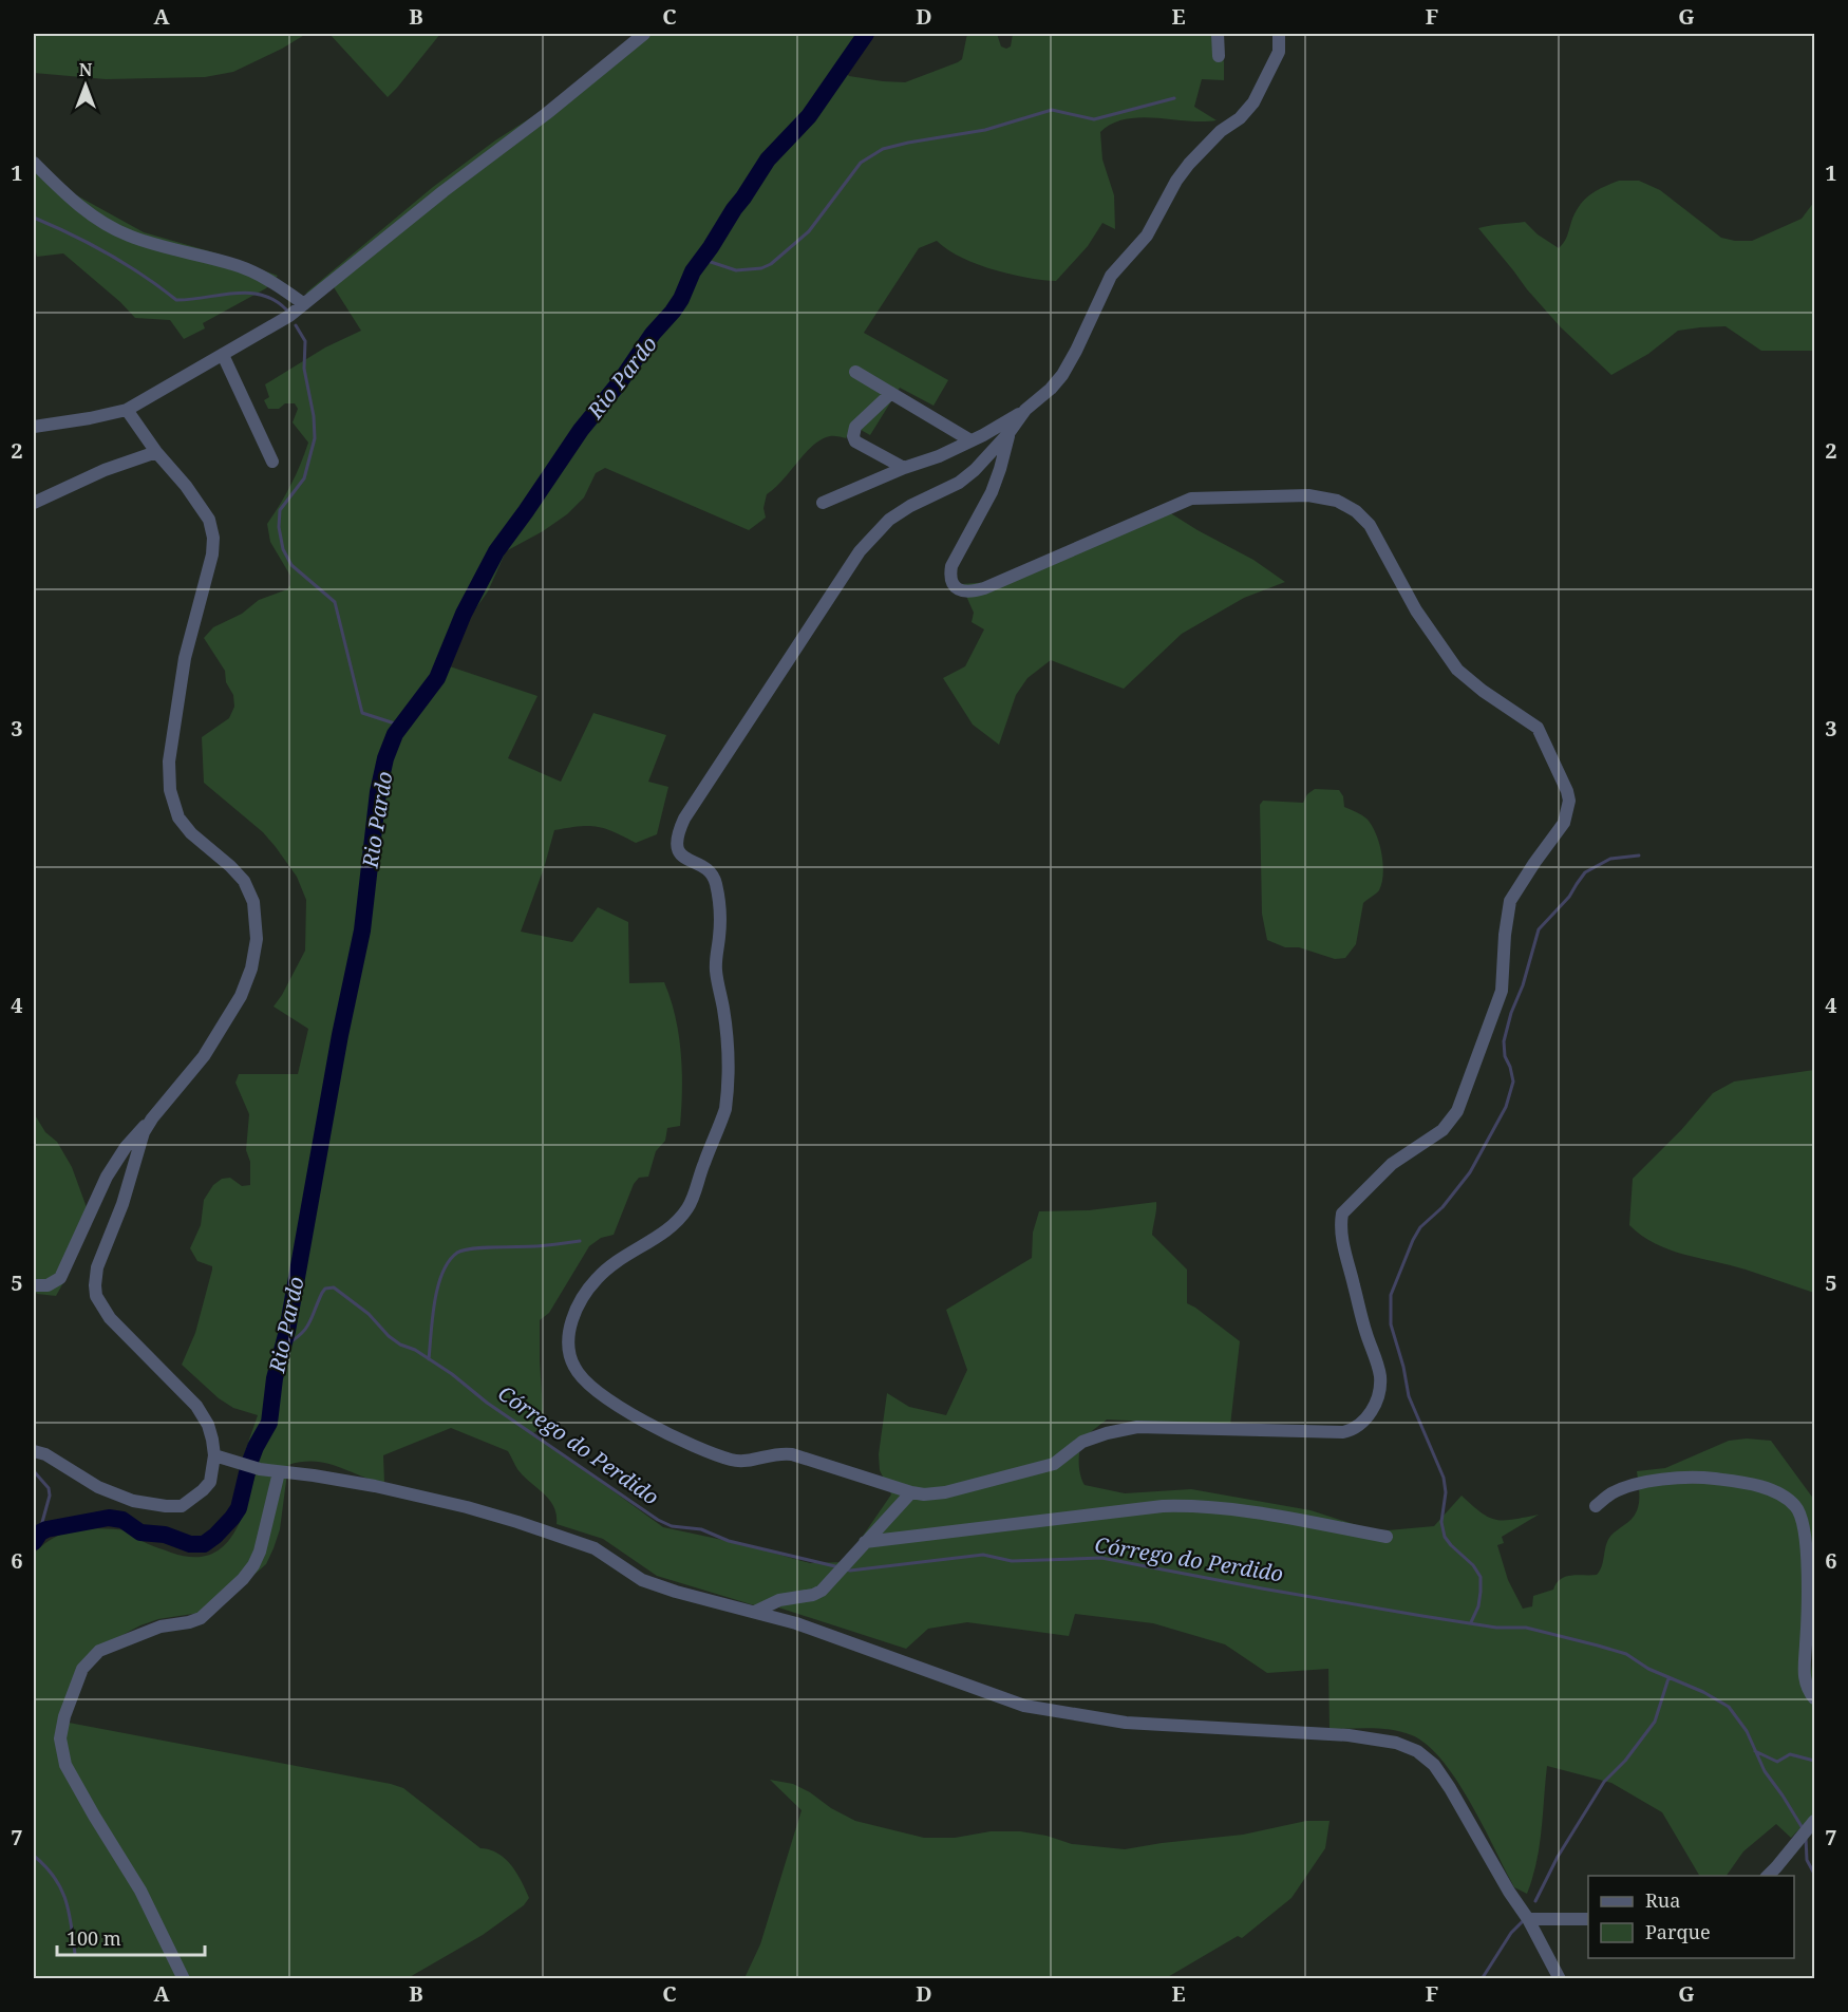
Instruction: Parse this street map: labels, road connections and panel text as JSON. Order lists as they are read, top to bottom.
{
  "water": ["Rio Pardo", "Córrego do Perdido"],
  "legend": ["Rua", "Parque"],
  "scale_bar": "100 m",
  "north": "top",
  "grid": {
    "columns": [
      "A",
      "B",
      "C",
      "D",
      "E",
      "F",
      "G"
    ],
    "rows": [
      "1",
      "2",
      "3",
      "4",
      "5",
      "6",
      "7"
    ]
  }
}
